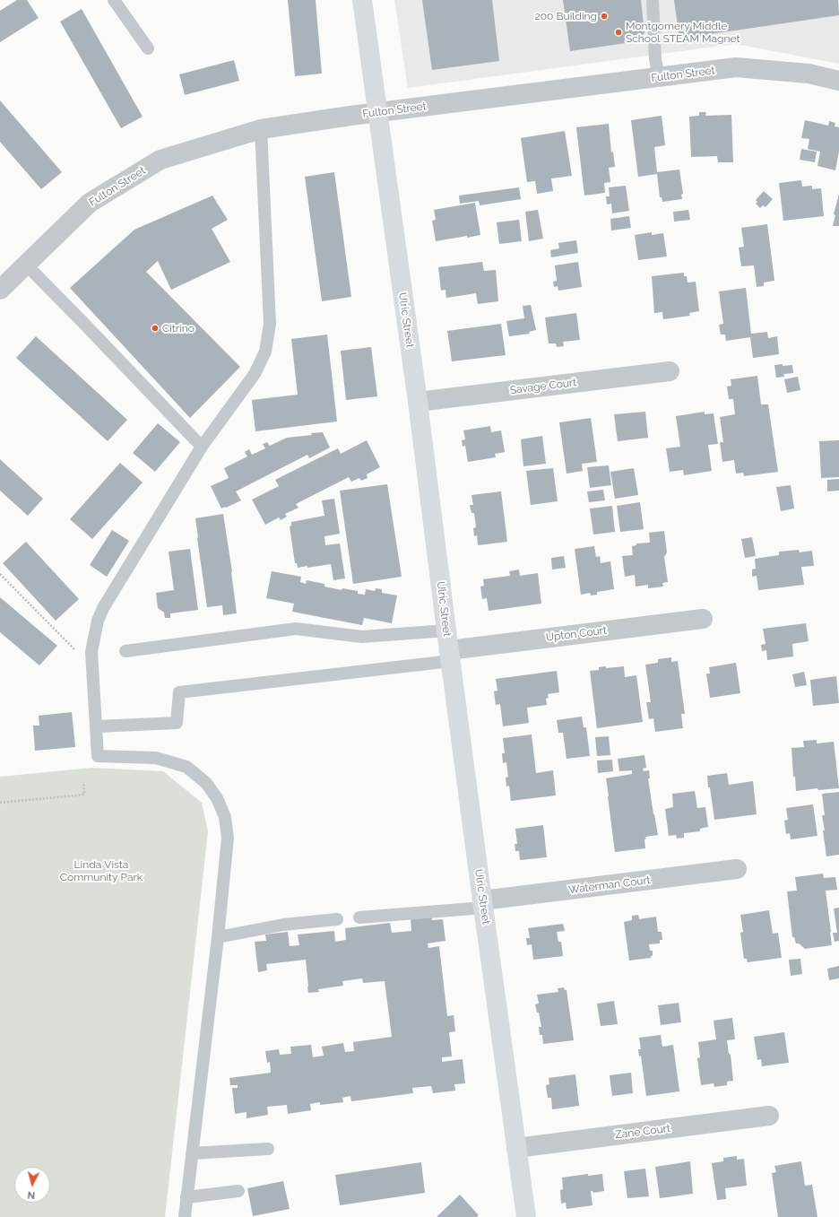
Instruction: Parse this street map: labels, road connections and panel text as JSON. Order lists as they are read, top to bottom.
{
  "streets": {
    "main road": ["Ulric Street"],
    "street": [
      "Fulton Street",
      "Savage Court",
      "Upton Court",
      "Waterman Court",
      "Zane Court"
    ]
  },
  "crossings": [
    ["Fulton Street", "Ulric Street"],
    ["Ulric Street", "Savage Court"],
    ["Ulric Street", "Upton Court"],
    ["Ulric Street", "Waterman Court"],
    ["Ulric Street", "Zane Court"]
  ],
  "parks": ["Linda Vista Community Park"],
  "places": ["200 Building", "Montgomery Middle School STEAM Magnet", "Citrino"],
  "north": "bottom"
}
